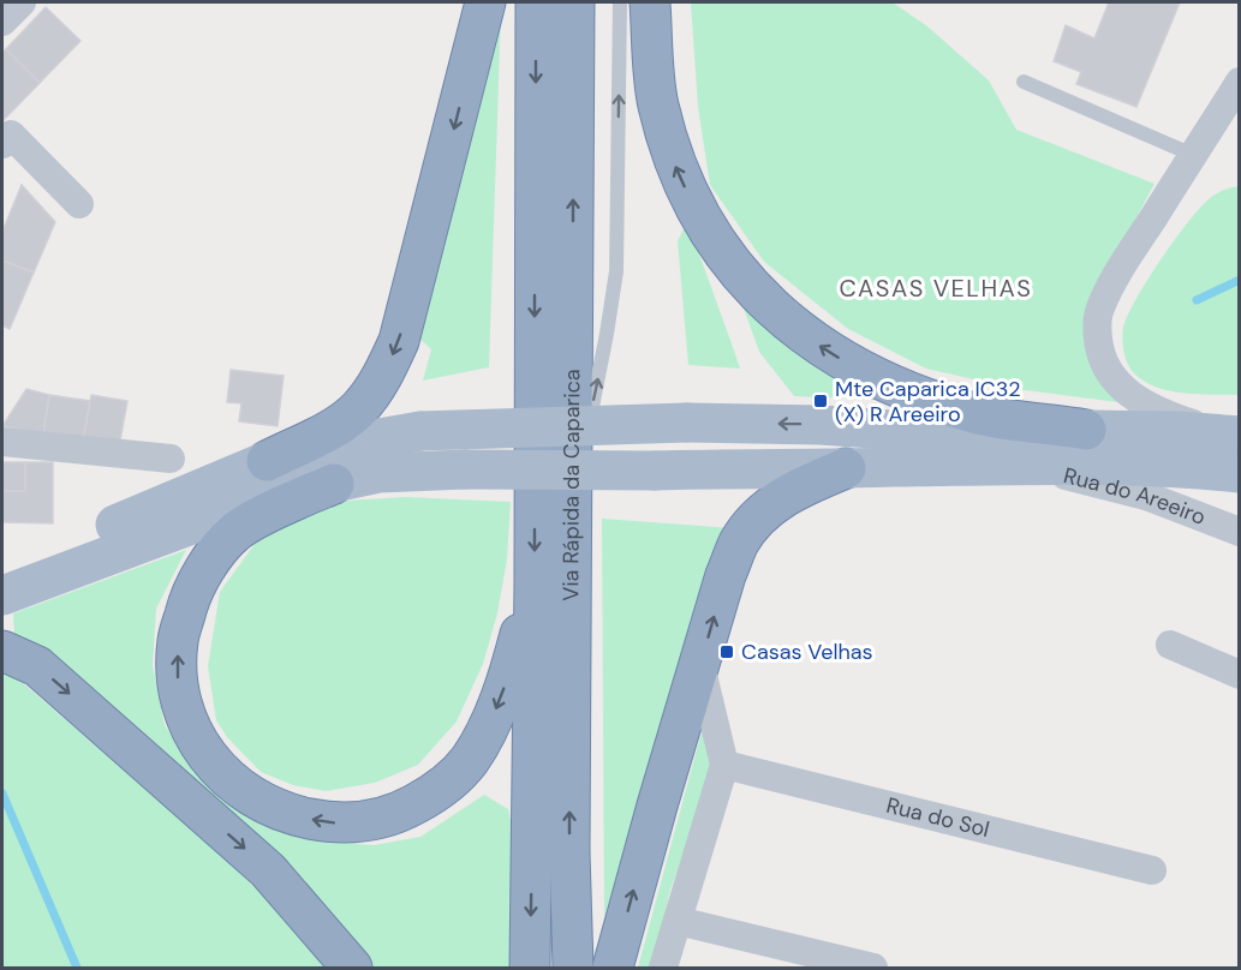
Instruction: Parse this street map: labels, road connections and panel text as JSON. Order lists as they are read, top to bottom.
{
  "streets": {
    "highway": ["Via Rápida da Caparica"],
    "street": ["Rua do Areeiro", "Rua do Sol"]
  },
  "districts": ["CASAS VELHAS"],
  "places": {
    "transit": ["Mte Caparica IC32 (X) R Areeiro", "Casas Velhas"]
  }
}
